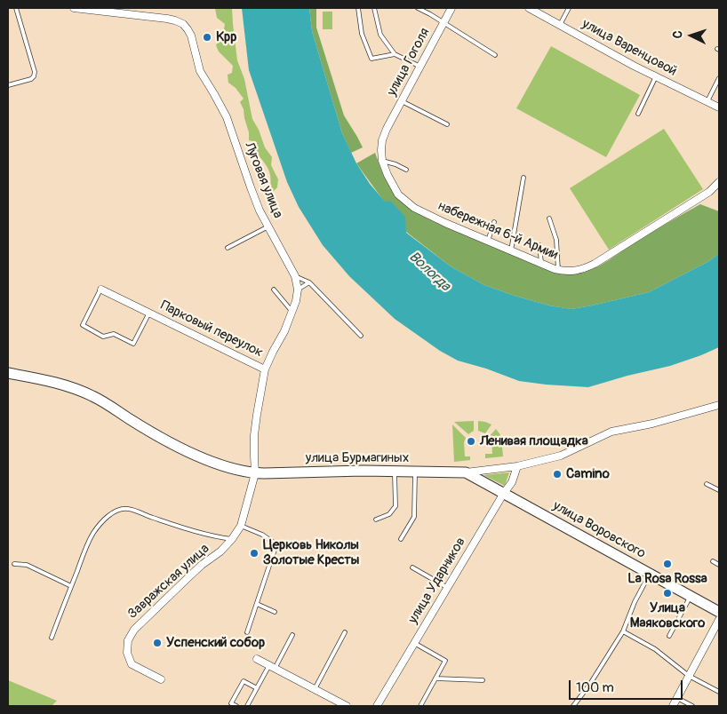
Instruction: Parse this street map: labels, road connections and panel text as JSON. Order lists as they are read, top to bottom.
{
  "streets": {
    "street": [
      "улица Варенцовой",
      "улица Гоголя",
      "Луговая улица",
      "набережная 6-й Армии",
      "Парковый переулок",
      "улица Бурмагиных",
      "улица Воровского",
      "улица Ударников",
      "Завражская улица"
    ]
  },
  "crossings": [
    ["улица Гоголя", "набережная 6-й Армии"],
    ["Луговая улица", "Парковый переулок"],
    ["Парковый переулок", "улица Бурмагиных"],
    ["Парковый переулок", "Завражская улица"],
    ["улица Бурмагиных", "улица Воровского"],
    ["улица Бурмагиных", "улица Ударников"],
    ["улица Бурмагиных", "Завражская улица"],
    ["улица Воровского", "улица Ударников"]
  ],
  "water": ["Вологда"],
  "places": [
    "Kpp",
    "Ленивая площадка",
    "Camino",
    "Церковь Николы Золотые Кресты",
    "La Rosa Rossa",
    "Улица Маяковского",
    "Успенский собор"
  ],
  "scale_bar": "100 m",
  "north": "left"
}
